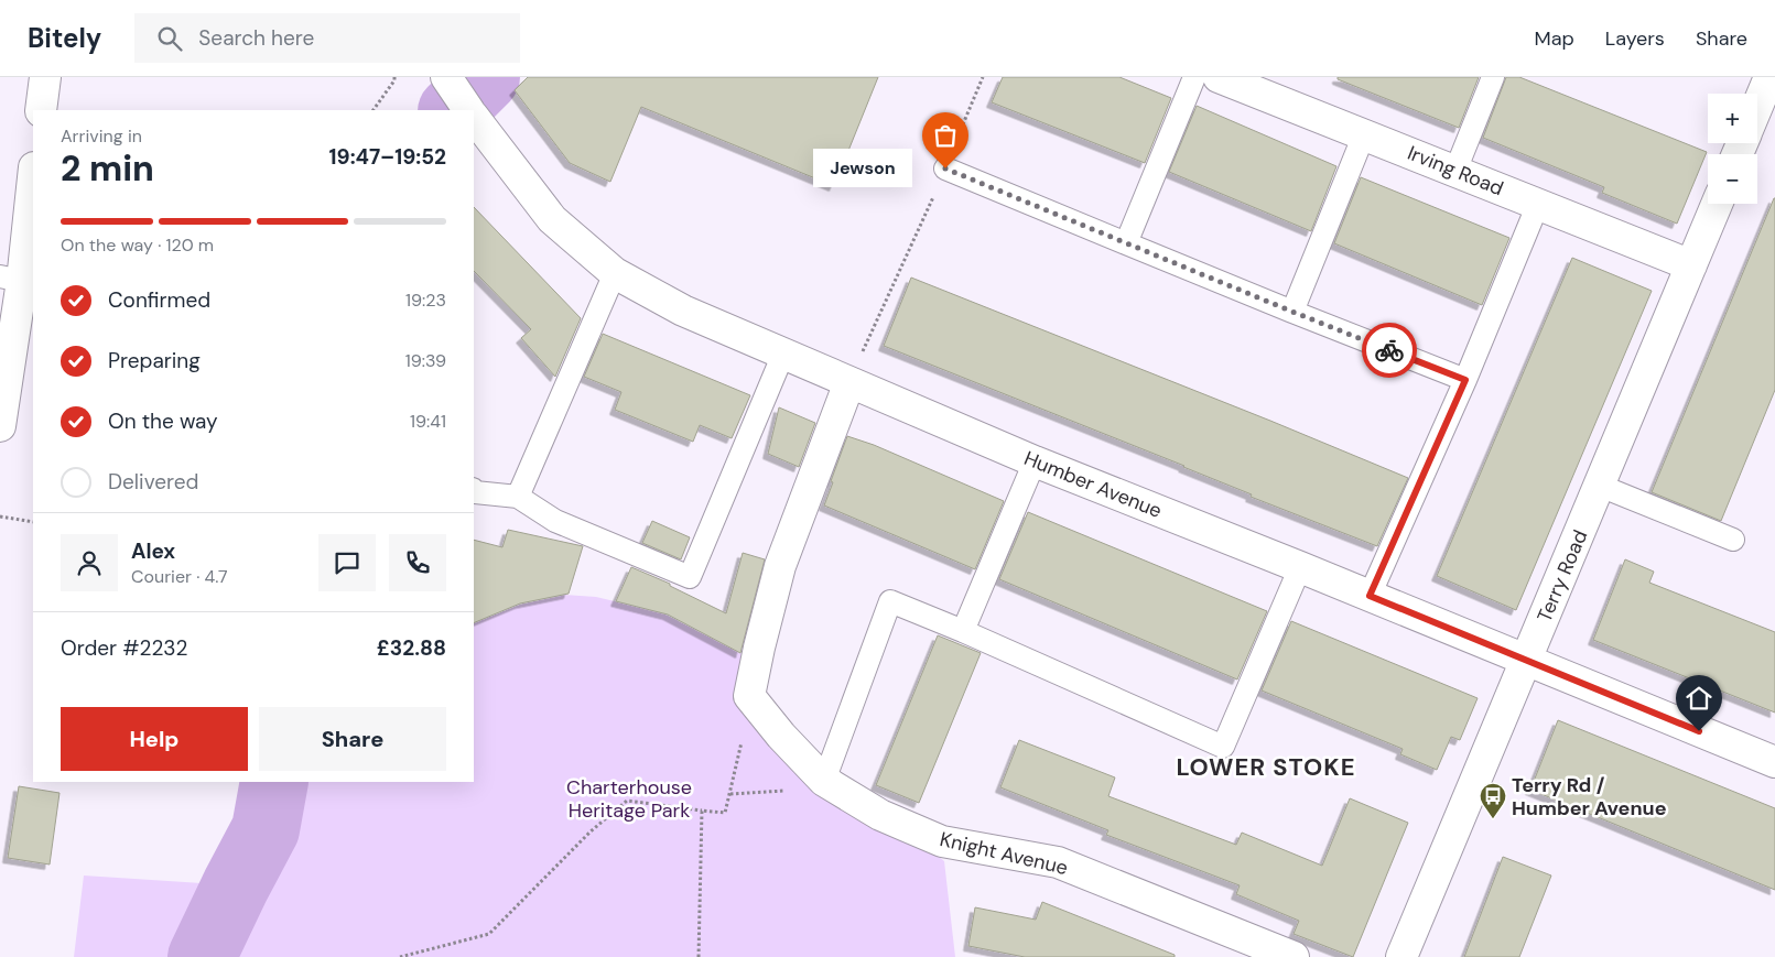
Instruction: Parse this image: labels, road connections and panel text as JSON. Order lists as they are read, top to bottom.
{
  "streets": {
    "street": [
      "Irving Road",
      "Humber Avenue",
      "Terry Road",
      "Knight Avenue"
    ]
  },
  "crossings": [
    ["Irving Road", "Terry Road"],
    ["Humber Avenue", "Terry Road"]
  ],
  "districts": ["LOWER STOKE"],
  "parks": ["Charterhouse Heritage Park"],
  "places": {
    "other": ["Jewson"],
    "bus stop": ["Terry Rd / Humber Avenue"]
  },
  "page": {
    "header": "Bitely",
    "search": "Search here",
    "nav": ["Map", "Layers", "Share"],
    "map_buttons": ["+", "−"],
    "heading": ["2 min", "Arriving in", "19:47–19:52"],
    "panel": [
      "Alex",
      "Courier · 4.7",
      "Order #2232",
      "£32.88"
    ],
    "bubble": "Jewson",
    "bar": "On the way · 120 m",
    "list": [
      ["Confirmed", "19:23"],
      ["Preparing", "19:39"],
      ["On the way", "19:41"],
      "Delivered"
    ],
    "buttons": ["Help", "Share"]
  }
}
